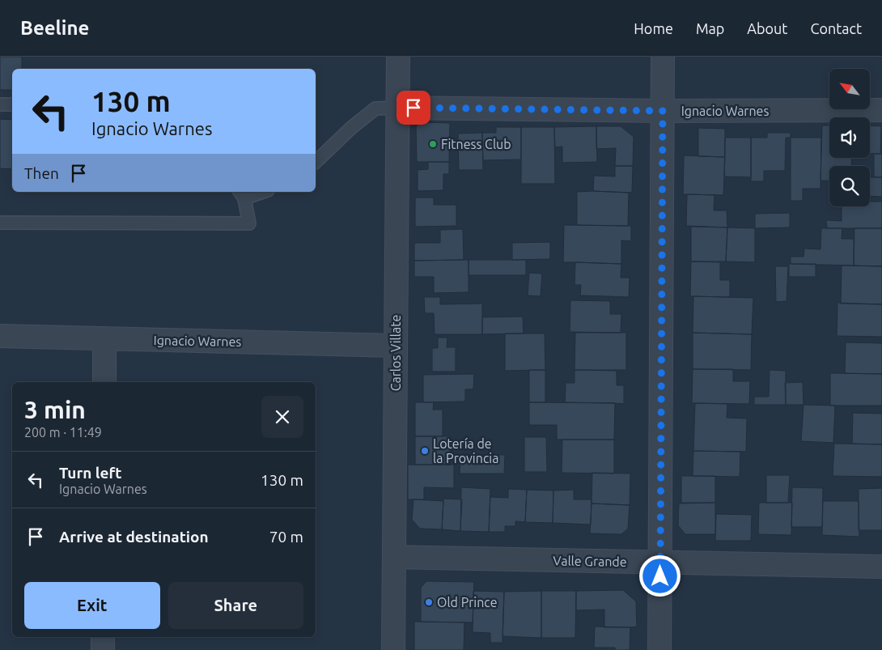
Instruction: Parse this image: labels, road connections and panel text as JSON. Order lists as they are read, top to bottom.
{
  "streets": {
    "street": ["Ignacio Warnes", "Carlos Villate", "Valle Grande"]
  },
  "crossings": [
    ["Ignacio Warnes", "Carlos Villate"],
    ["Carlos Villate", "Valle Grande"]
  ],
  "places": ["Fitness Club", "Lotería de la Provincia", "Old Prince"],
  "north": "top left",
  "page": {
    "header": "Beeline",
    "nav": [
      "Home",
      "Map",
      "About",
      "Contact"
    ],
    "turn": ["130 m", "Ignacio Warnes"],
    "then": "Then",
    "heading": ["3 min", "200 m · 11:49"],
    "list": [
      {
        "name": "Turn left",
        "note": "Ignacio Warnes",
        "value": "130 m"
      },
      {
        "name": "Arrive at destination",
        "value": "70 m"
      }
    ],
    "buttons": ["Exit", "Share"]
  }
}
